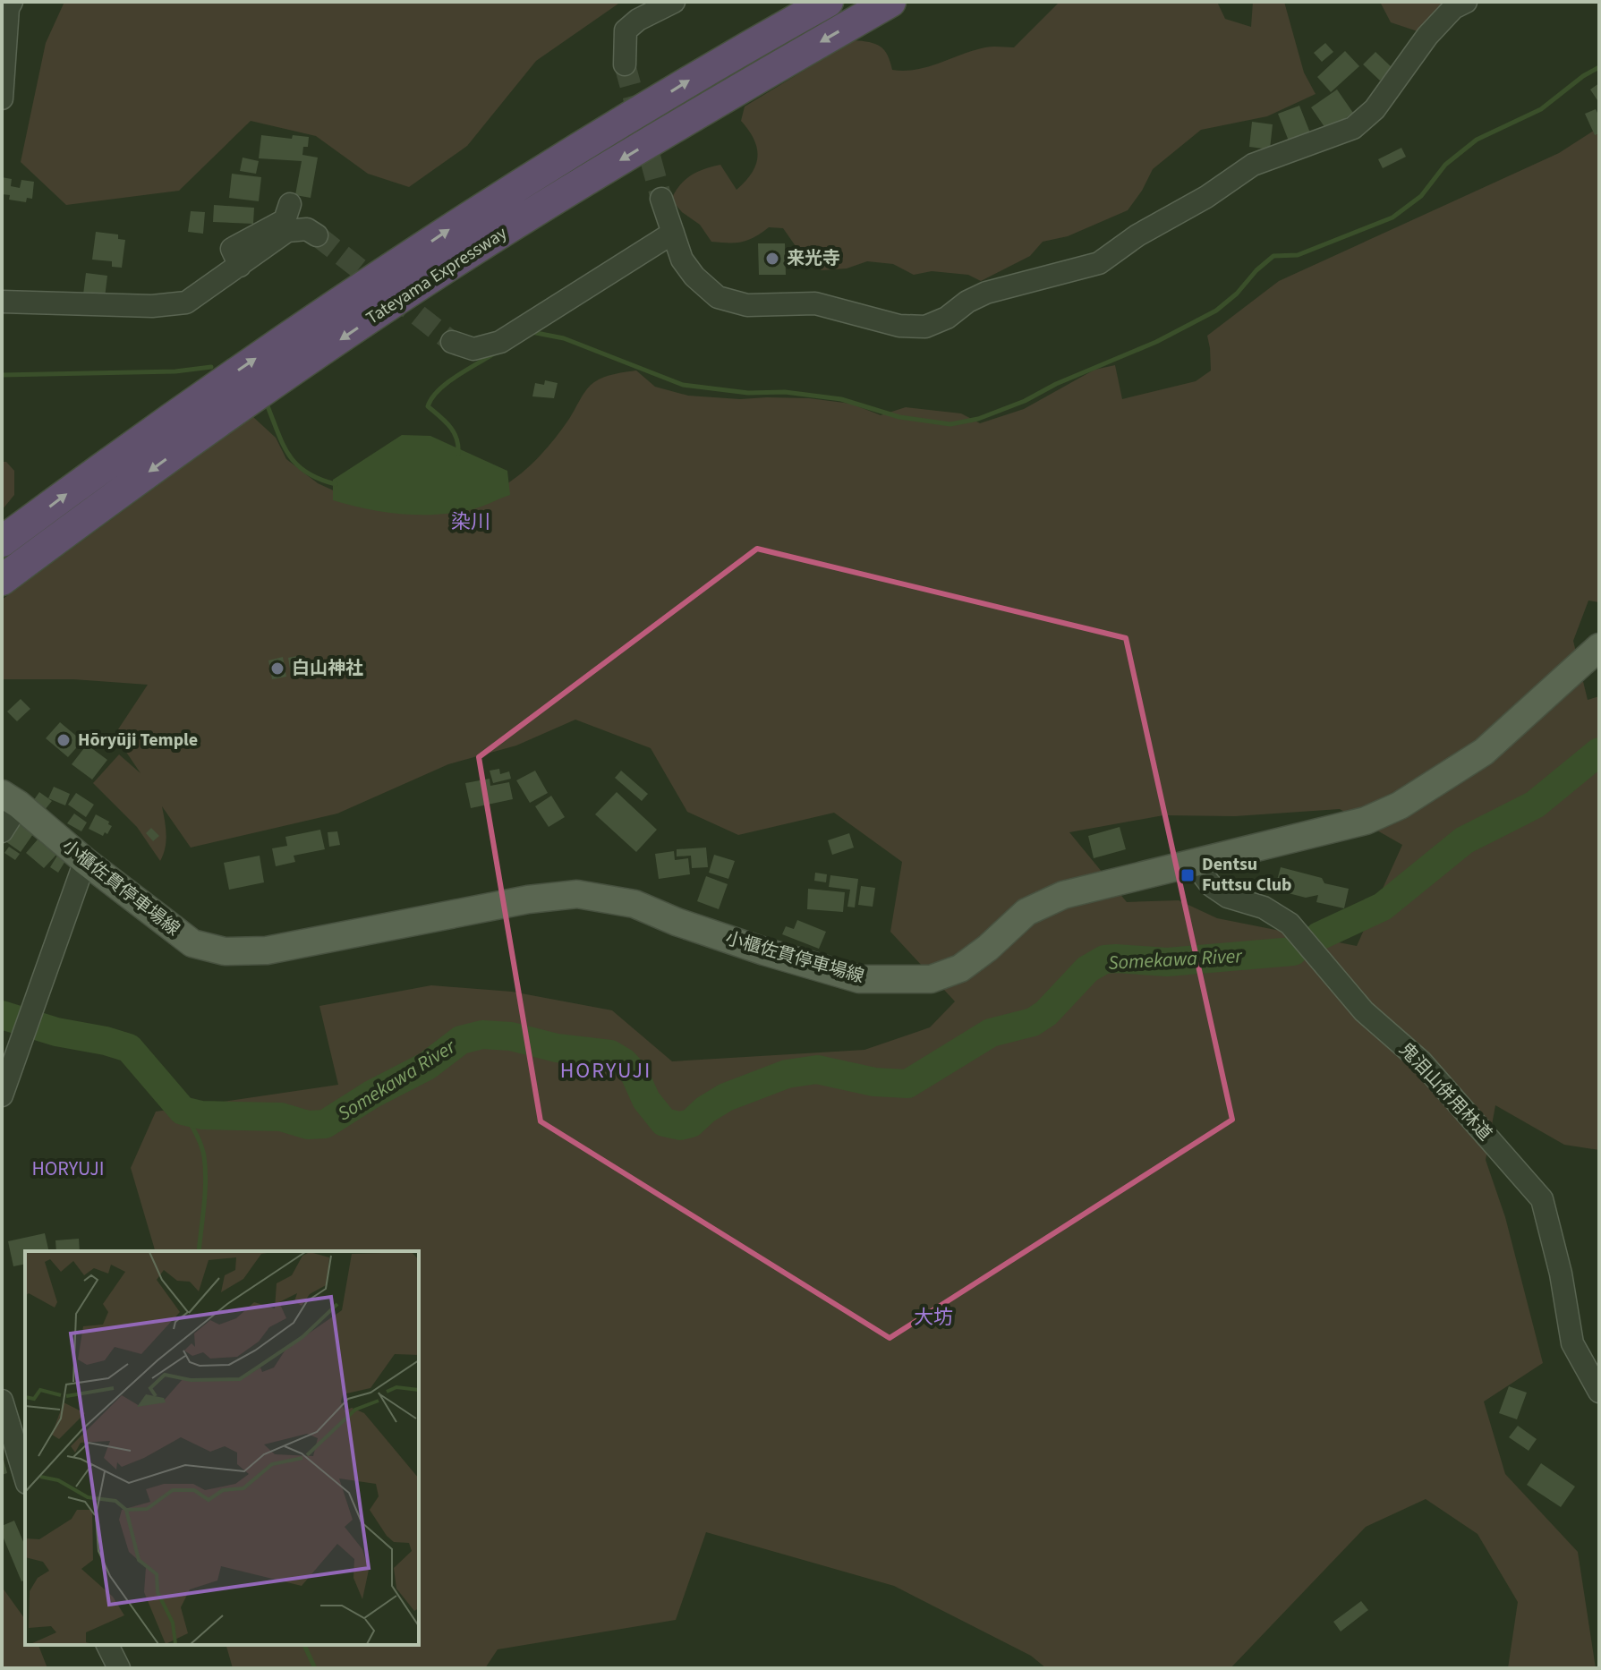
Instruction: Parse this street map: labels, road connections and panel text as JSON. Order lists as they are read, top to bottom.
{
  "streets": {
    "highway": ["Tateyama Expressway"],
    "main road": ["小櫃佐貫停車場線"],
    "street": ["鬼泪山併用林道"]
  },
  "crossings": [
    ["小櫃佐貫停車場線", "鬼泪山併用林道"]
  ],
  "districts": [
    "染川",
    "HORYUJI",
    "HORYUJI",
    "大坊"
  ],
  "water": ["Somekawa River"],
  "places": {
    "other": ["来光寺", "白山神社", "Hōryūji Temple"],
    "transit": ["Dentsu Futtsu Club"]
  }
}
